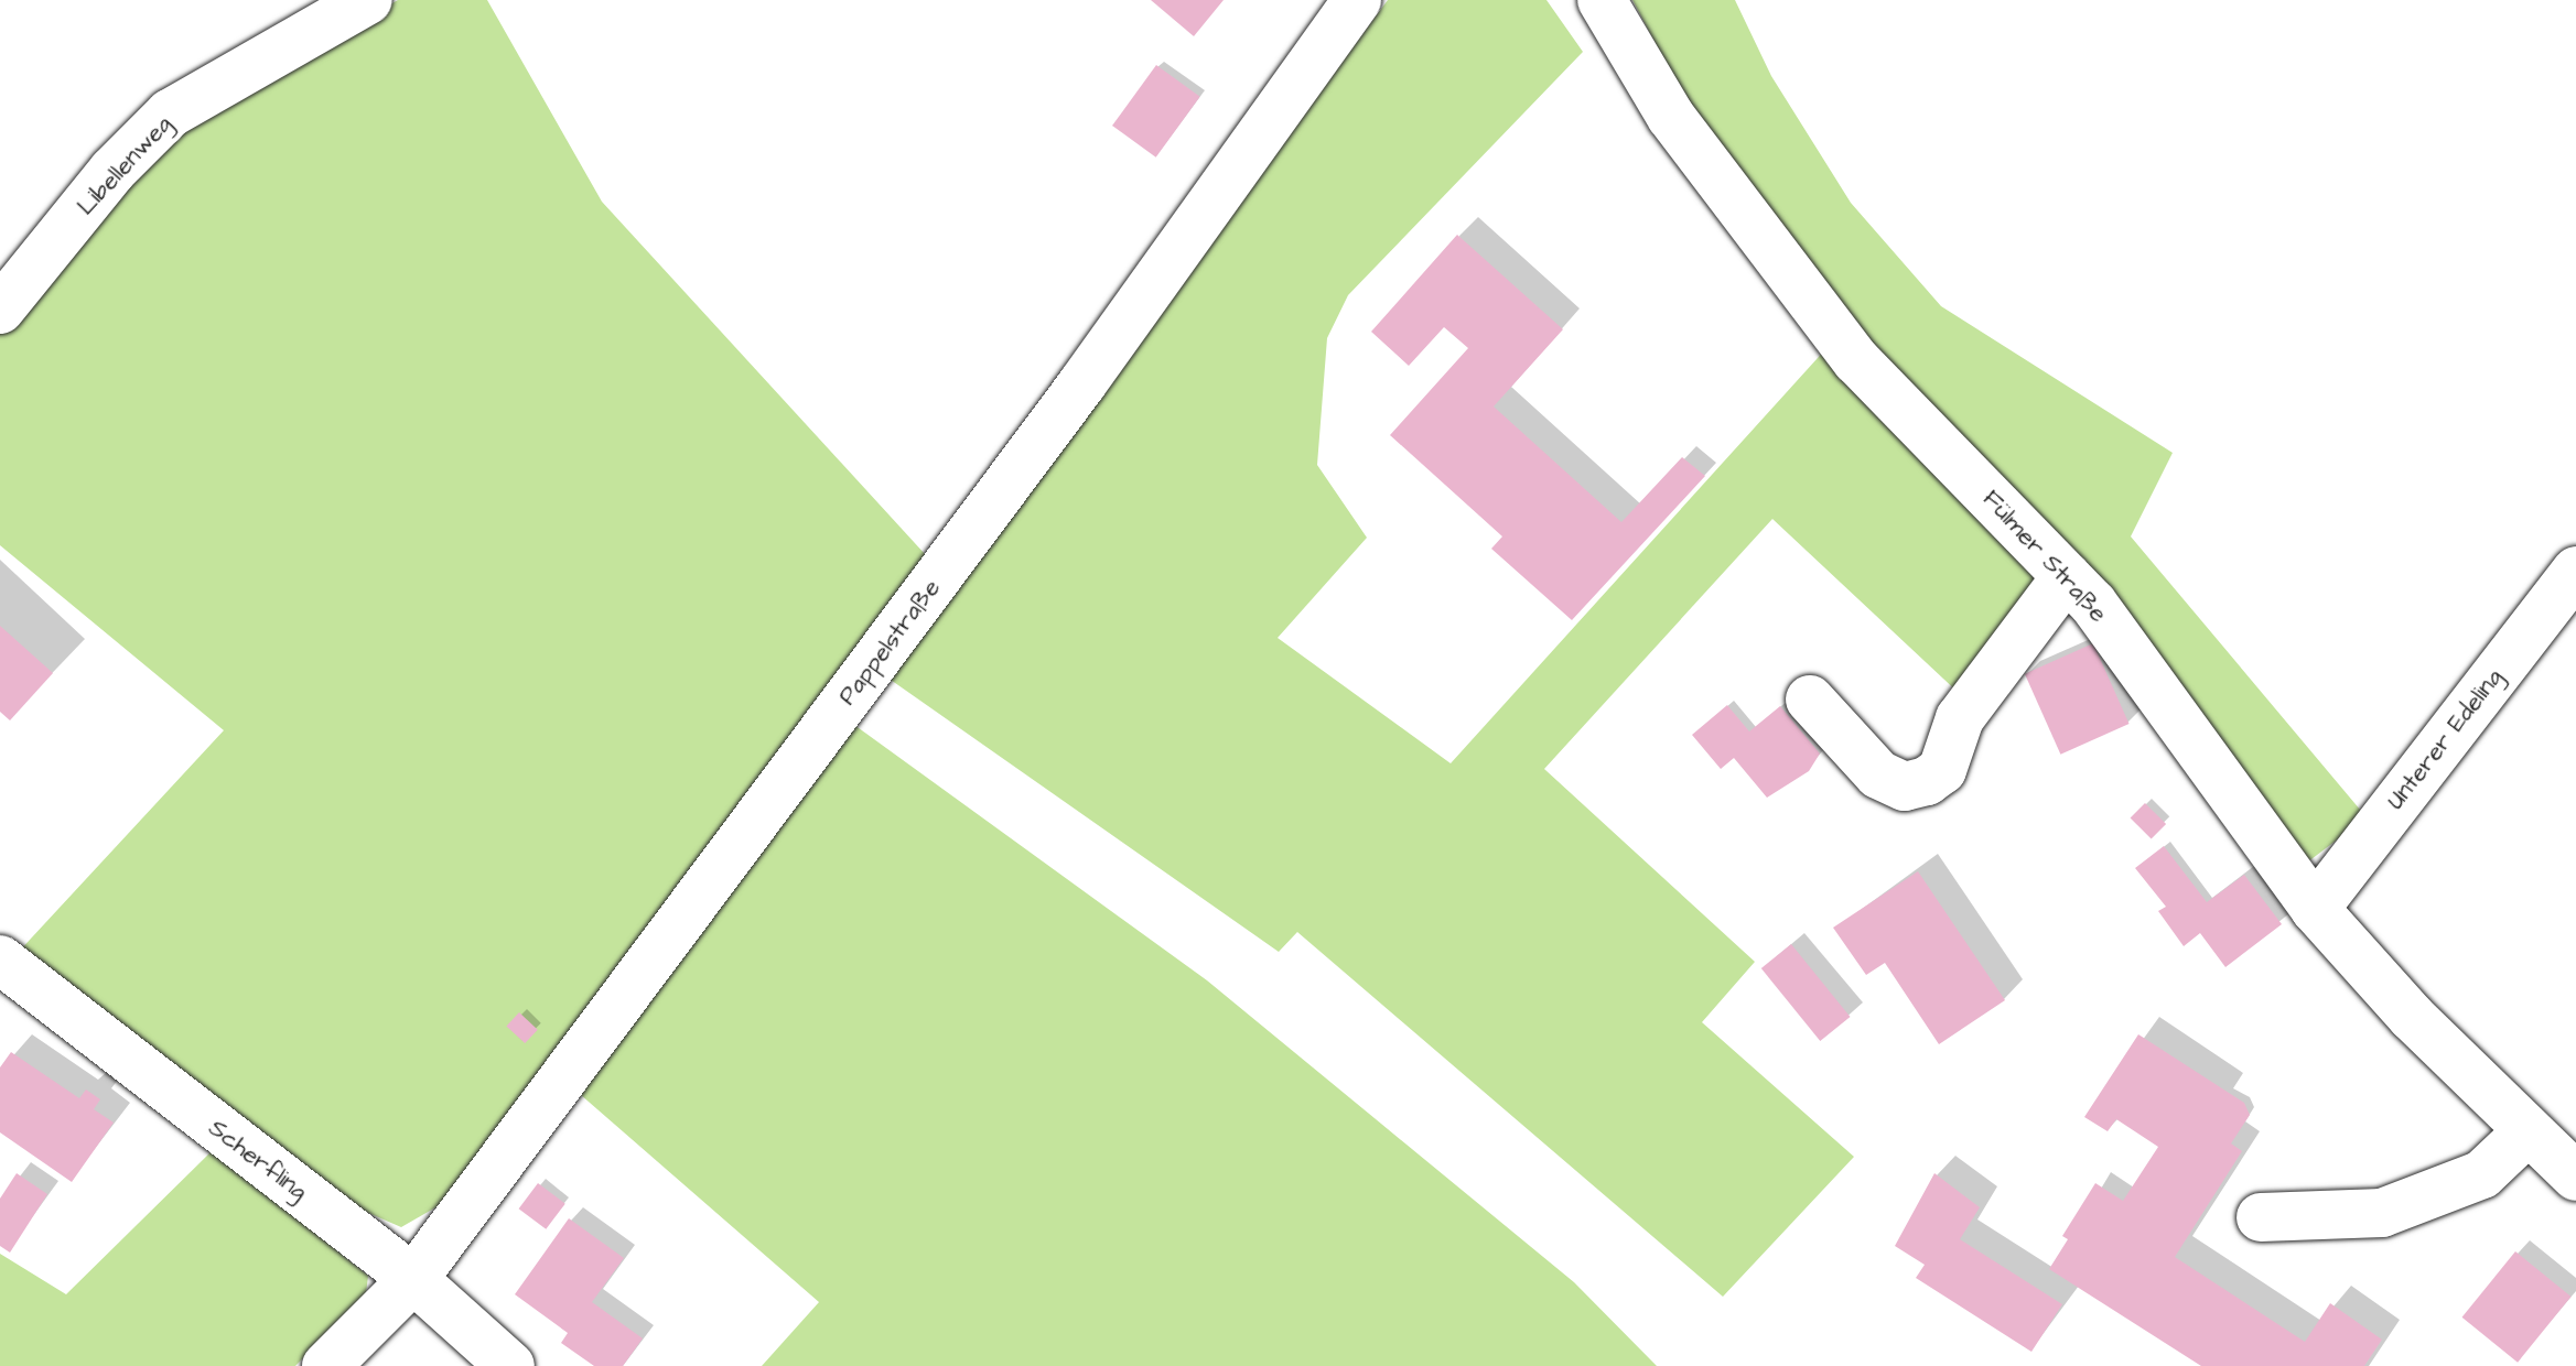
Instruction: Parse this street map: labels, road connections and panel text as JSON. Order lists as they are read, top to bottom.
{
  "streets": {
    "street": [
      "Libellenweg",
      "Fülmer Straße",
      "Pappelstraße",
      "Unterer Edeling",
      "Scherfling"
    ]
  },
  "crossings": [
    ["Fülmer Straße", "Unterer Edeling"],
    ["Pappelstraße", "Scherfling"]
  ]
}
